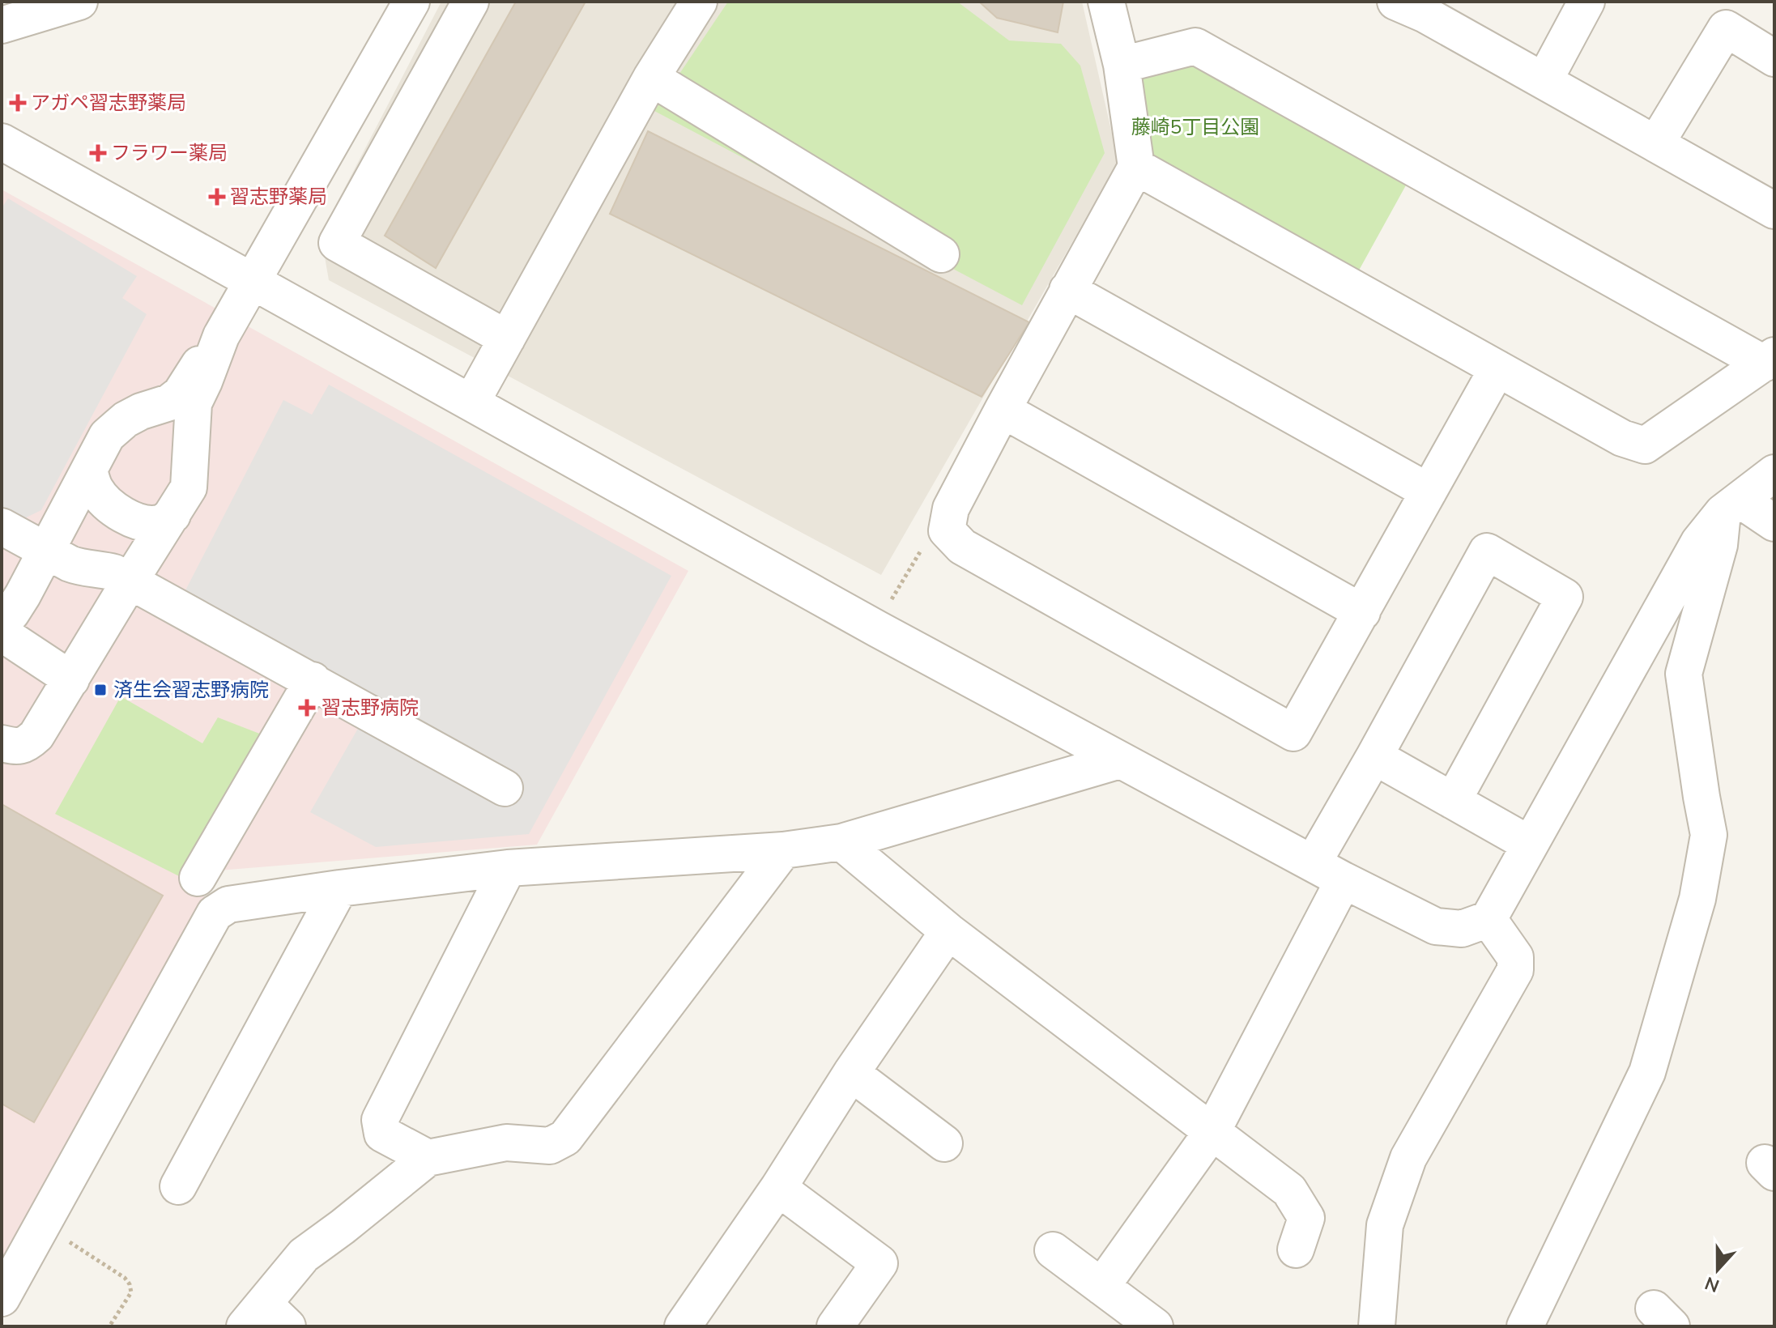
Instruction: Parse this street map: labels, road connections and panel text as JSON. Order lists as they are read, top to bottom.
{
  "parks": ["藤崎5丁目公園"],
  "places": {
    "health": [
      "アガペ習志野薬局",
      "フラワー薬局",
      "習志野薬局",
      "習志野病院"
    ],
    "transit": ["済生会習志野病院"]
  },
  "north": "bottom"
}
